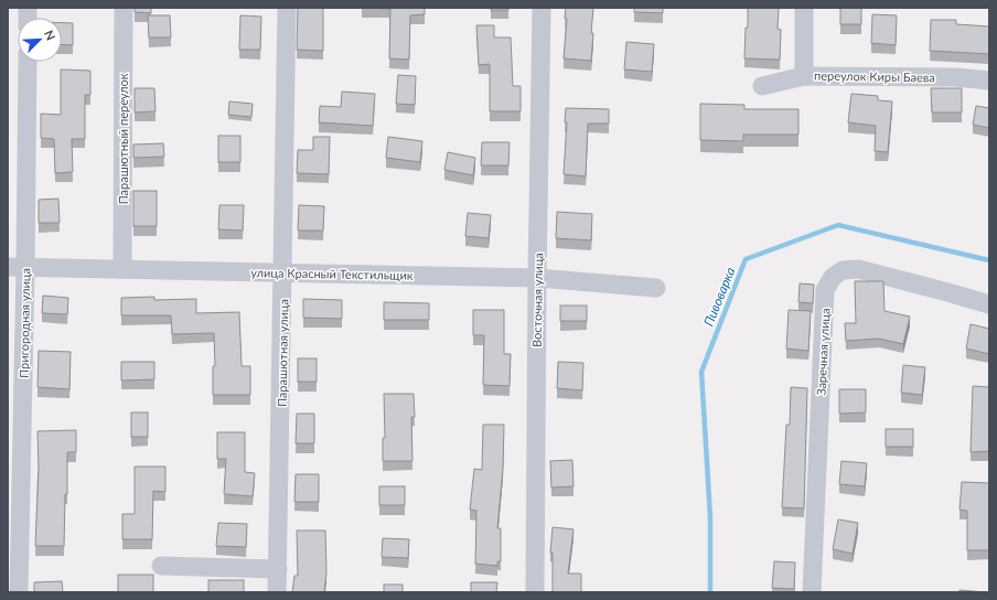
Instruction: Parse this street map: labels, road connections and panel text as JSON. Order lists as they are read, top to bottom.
{
  "streets": {
    "street": [
      "переулок Киры Баева",
      "Парашютный переулок",
      "улица Красный Текстильщик",
      "Восточная улица",
      "Пригородная улица",
      "Заречная улица",
      "Парашютная улица"
    ]
  },
  "crossings": [
    ["Парашютный переулок", "улица Красный Текстильщик"],
    ["улица Красный Текстильщик", "Восточная улица"],
    ["улица Красный Текстильщик", "Пригородная улица"],
    ["улица Красный Текстильщик", "Парашютная улица"]
  ],
  "water": ["Пивоварка"],
  "north": "top right"
}
